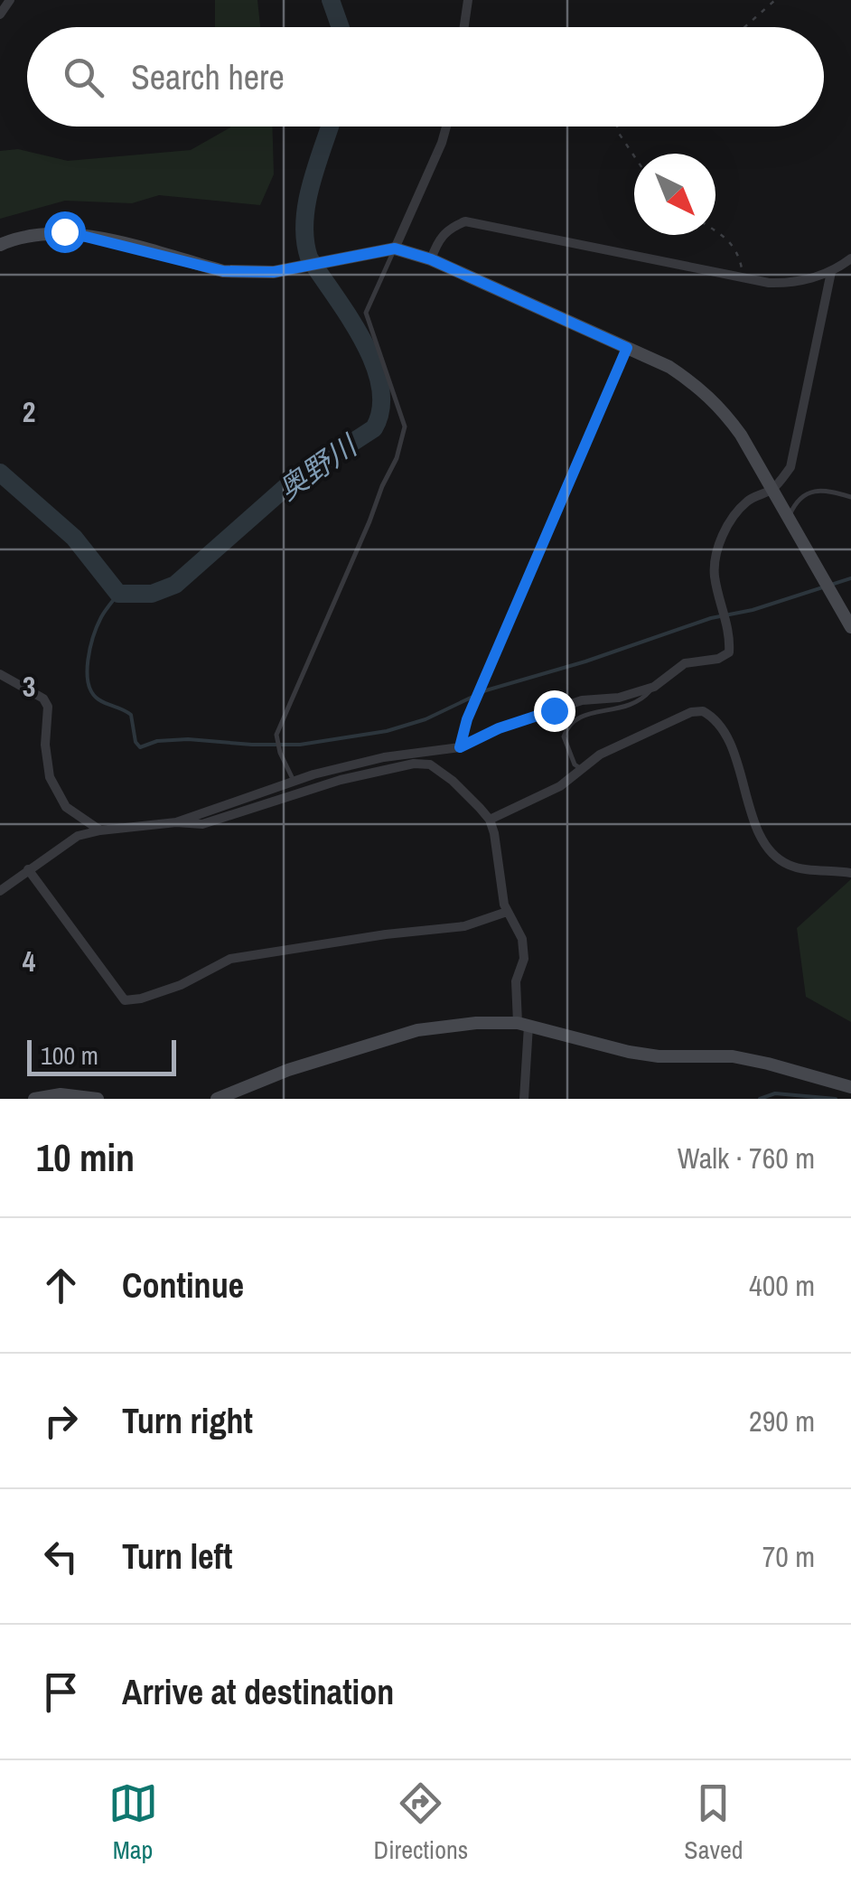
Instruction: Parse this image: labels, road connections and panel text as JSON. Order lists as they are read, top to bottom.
{
  "water": ["奥野川"],
  "scale_bar": "100 m",
  "north": "bottom right",
  "page": {
    "search": "Search here",
    "scale": "100 m",
    "heading": ["10 min", "Walk · 760 m"],
    "list": [
      ["Continue", "400 m"],
      ["Turn right", "290 m"],
      ["Turn left", "70 m"],
      "Arrive at destination"
    ],
    "nav": ["Map", "Directions", "Saved"]
  },
  "grid": {
    "rows": ["2", "3", "4"]
  }
}
